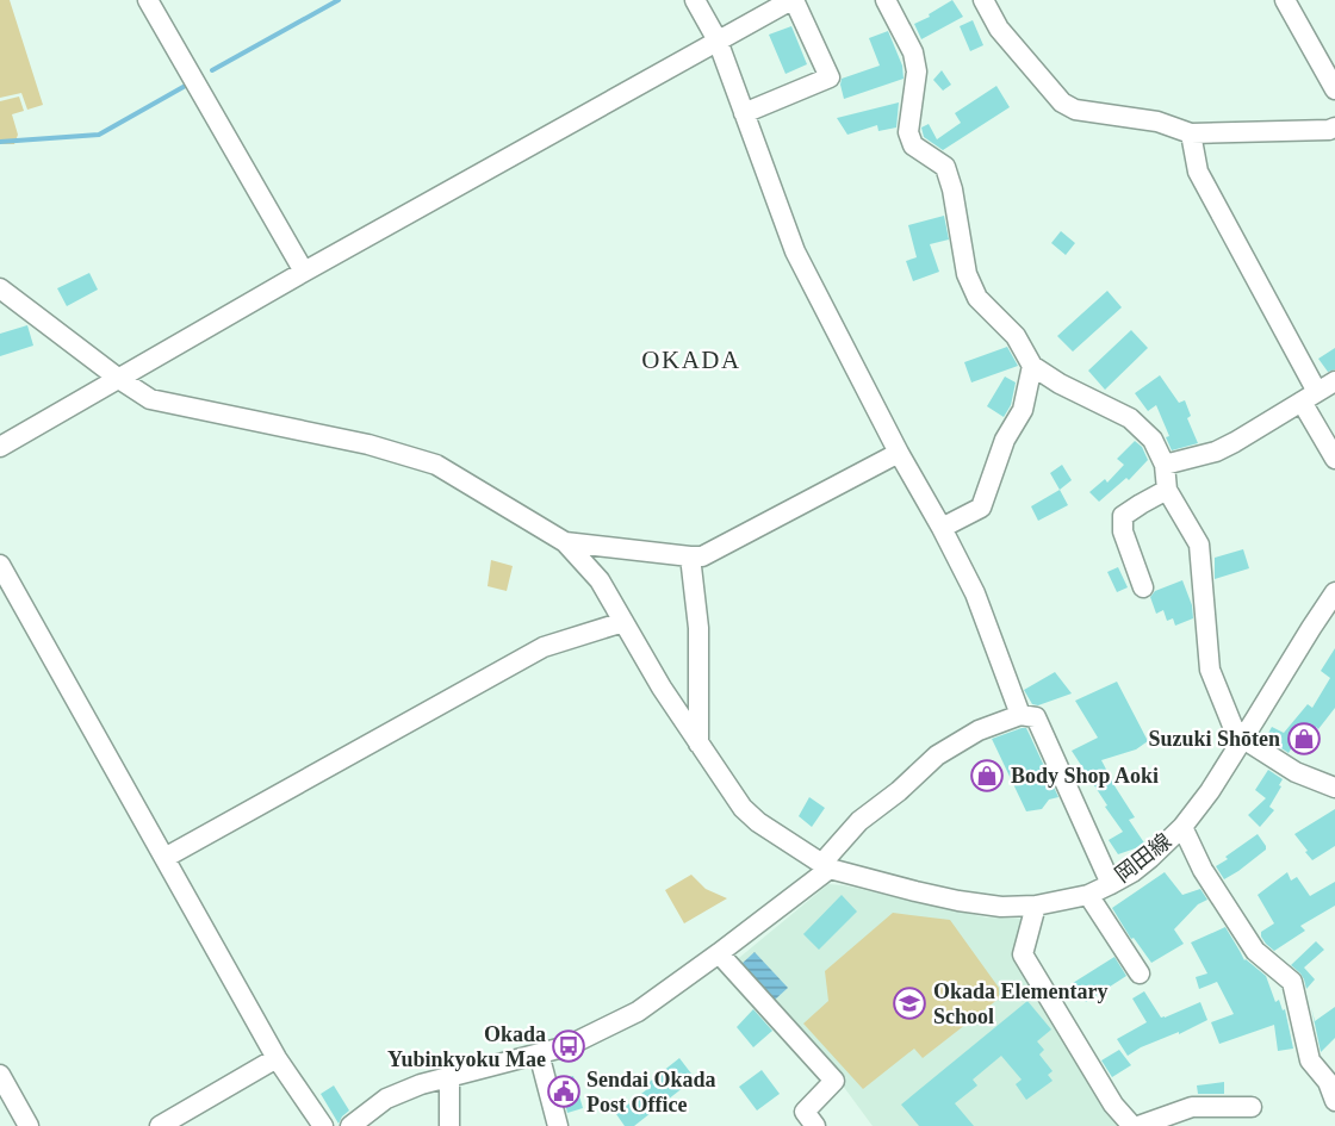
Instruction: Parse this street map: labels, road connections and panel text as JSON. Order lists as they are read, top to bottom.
{
  "streets": {
    "street": ["岡田線"]
  },
  "districts": ["OKADA"],
  "places": {
    "shop": ["Suzuki Shōten", "Body Shop Aoki"],
    "school or university": ["Okada Elementary School"],
    "bus stop": ["Okada Yubinkyoku Mae"],
    "public building": ["Sendai Okada Post Office"]
  }
}
